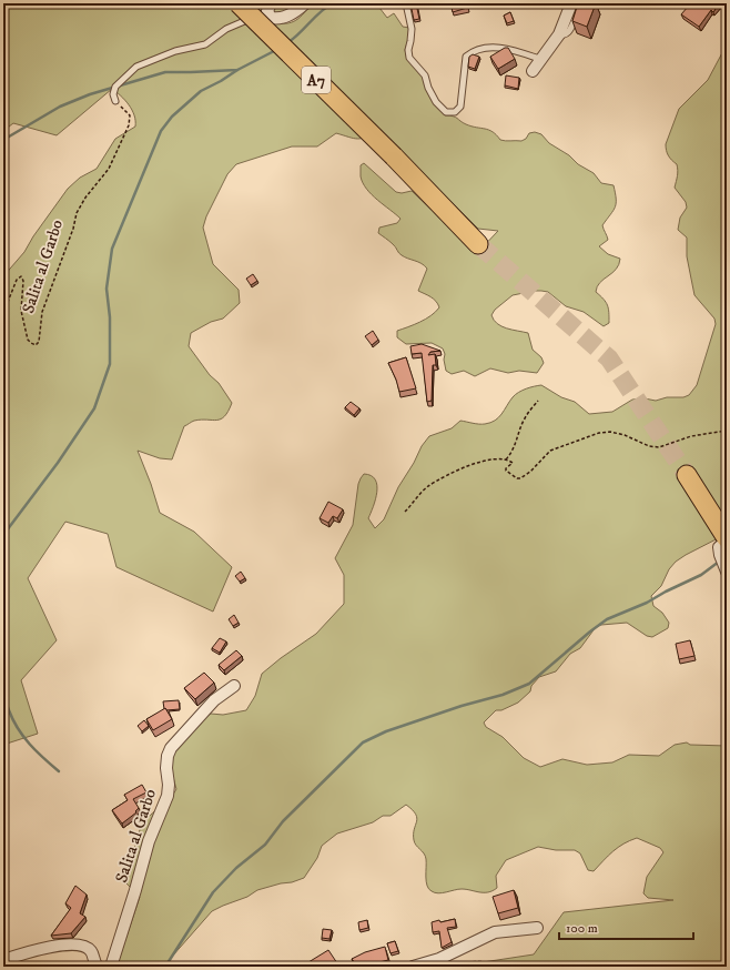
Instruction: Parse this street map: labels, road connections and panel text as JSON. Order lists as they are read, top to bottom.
{
  "streets": {
    "highway": ["A7"],
    "street": ["Salita al Garbo"]
  },
  "scale_bar": "100 m"
}
